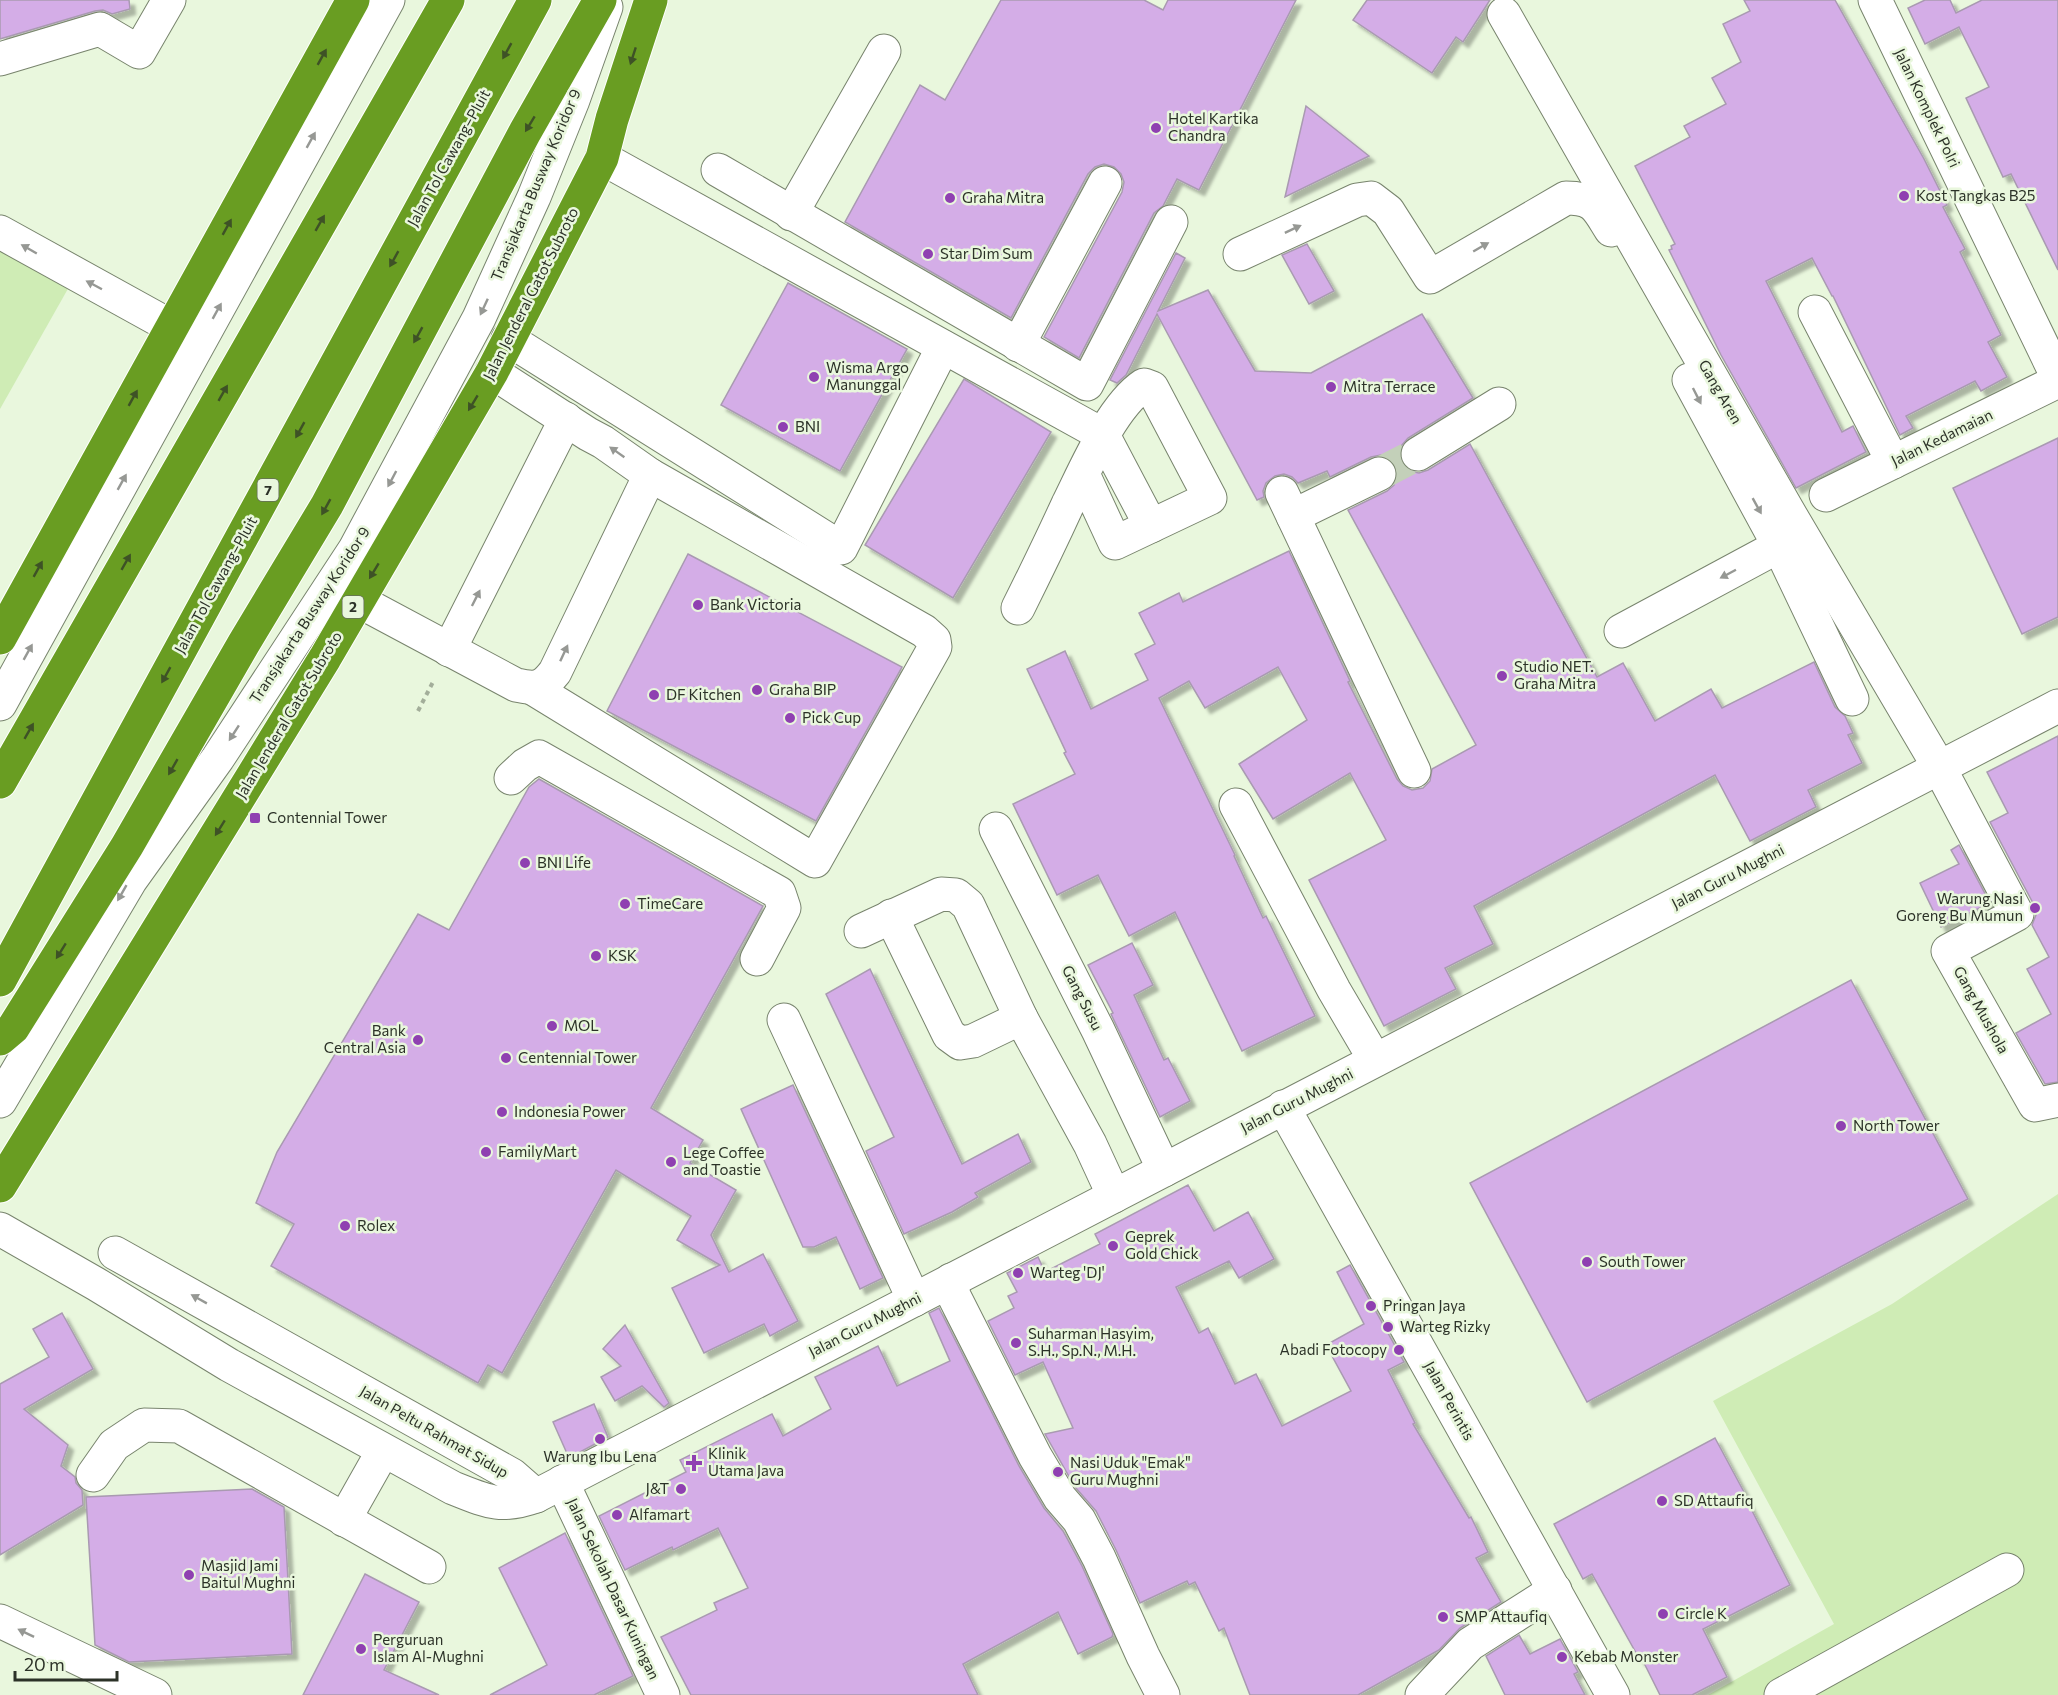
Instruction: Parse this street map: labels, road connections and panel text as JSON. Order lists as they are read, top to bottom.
{
  "streets": {
    "highway": [
      "Jalan Tol Cawang–Pluit",
      "Jalan Jenderal Gatot Subroto",
      "7",
      "2"
    ],
    "street": [
      "Jalan Komplek Polri",
      "Transjakarta Busway Koridor 9",
      "Gang Aren",
      "Jalan Kedamaian",
      "Jalan Guru Mughni",
      "Gang Susu",
      "Gang Mushola",
      "Jalan Perintis",
      "Jalan Peltu Rahmat Sidup",
      "Jalan Sekolah Dasar Kuningan"
    ]
  },
  "crossings": [
    ["Jalan Komplek Polri", "Jalan Kedamaian"],
    ["Gang Aren", "Jalan Guru Mughni"],
    ["Gang Aren", "Gang Mushola"],
    ["Jalan Guru Mughni", "Gang Susu"],
    ["Jalan Guru Mughni", "Gang Mushola"],
    ["Jalan Guru Mughni", "Jalan Perintis"],
    ["Jalan Guru Mughni", "Jalan Peltu Rahmat Sidup"],
    ["Jalan Guru Mughni", "Jalan Sekolah Dasar Kuningan"],
    ["Jalan Peltu Rahmat Sidup", "Jalan Sekolah Dasar Kuningan"]
  ],
  "places": {
    "other": [
      "Hotel Kartika Chandra",
      "Kost Tangkas B25",
      "Graha Mitra",
      "Star Dim Sum",
      "Wisma Argo Manunggal",
      "Mitra Terrace",
      "BNI",
      "Bank Victoria",
      "Studio NET. Graha Mitra",
      "Graha BIP",
      "DF Kitchen",
      "Pick Cup",
      "BNI Life",
      "TimeCare",
      "Warung Nasi Goreng Bu Mumun",
      "KSK",
      "MOL",
      "Bank Central Asia",
      "Centennial Tower",
      "Indonesia Power",
      "North Tower",
      "FamilyMart",
      "Lege Coffee and Toastie",
      "Rolex",
      "Geprek Gold Chick",
      "South Tower",
      "Warteg 'DJ'",
      "Pringan Jaya",
      "Warteg Rizky",
      "Suharman Hasyim, S.H., Sp.N., M.H.",
      "Abadi Fotocopy",
      "Warung Ibu Lena",
      "Nasi Uduk \"Emak\" Guru Mughni",
      "J&T",
      "SD Attaufiq",
      "Alfamart",
      "Masjid Jami Baitul Mughni",
      "Circle K",
      "SMP Attaufiq",
      "Perguruan Islam Al-Mughni",
      "Kebab Monster"
    ],
    "transit": ["Contennial Tower"],
    "health": ["Klinik Utama Java"]
  },
  "scale_bar": "20 m"
}
